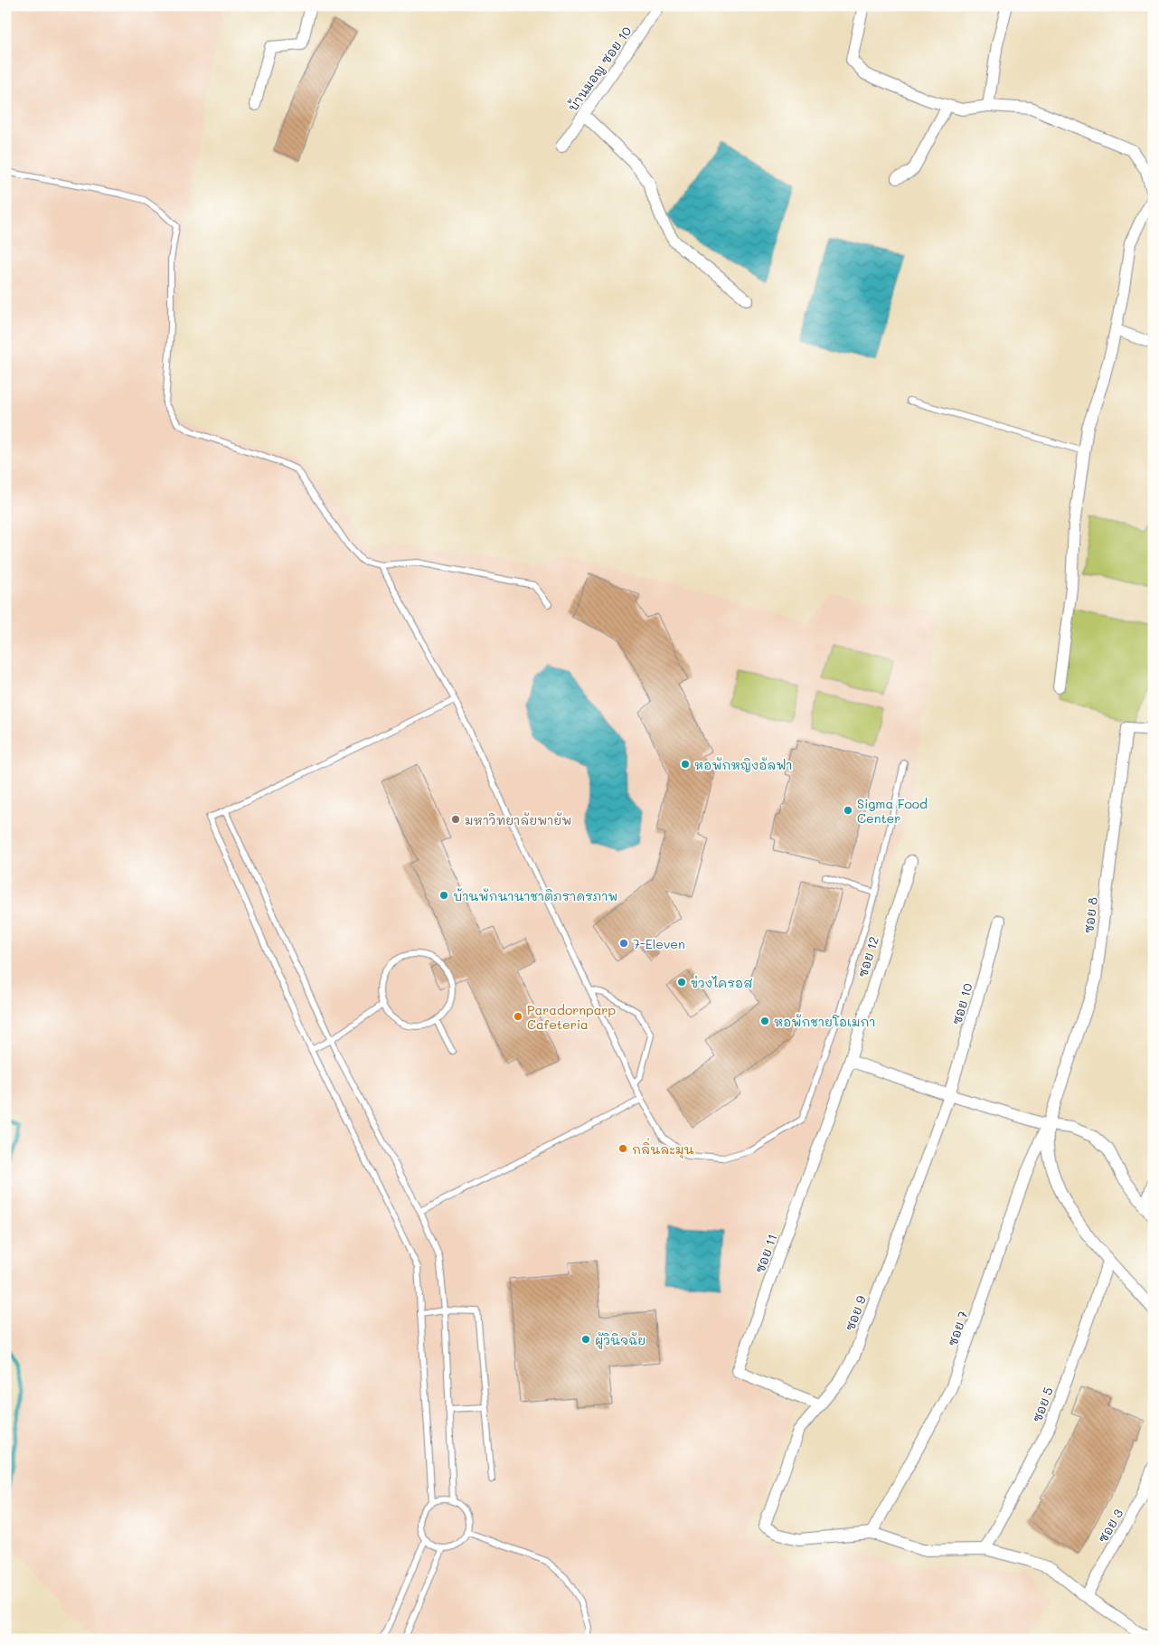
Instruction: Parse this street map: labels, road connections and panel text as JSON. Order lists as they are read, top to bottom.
{
  "streets": {
    "street": [
      "บ้านมอญ ซอย 10",
      "ซอย 8",
      "ซอย 12",
      "ซอย 10",
      "ซอย 11",
      "ซอย 9",
      "ซอย 7",
      "ซอย 5",
      "ซอย 3"
    ]
  },
  "crossings": [
    ["ซอย 8", "ซอย 7"],
    ["ซอย 12", "ซอย 11"],
    ["ซอย 10", "ซอย 9"],
    ["ซอย 11", "ซอย 9"],
    ["ซอย 9", "ซอย 7"]
  ],
  "places": [
    "หอพักหญิงอัลฟา",
    "Sigma Food Center",
    "มหาวิทยาลัยพายัพ",
    "บ้านพักนานาชาติภราดรภาพ",
    "7-Eleven",
    "ข่วงไครอส",
    "Paradornparp Cafeteria",
    "หอพักชายโอเมกา",
    "กลิ่นละมุน",
    "ผัูวินิจฉัย"
  ]
}
